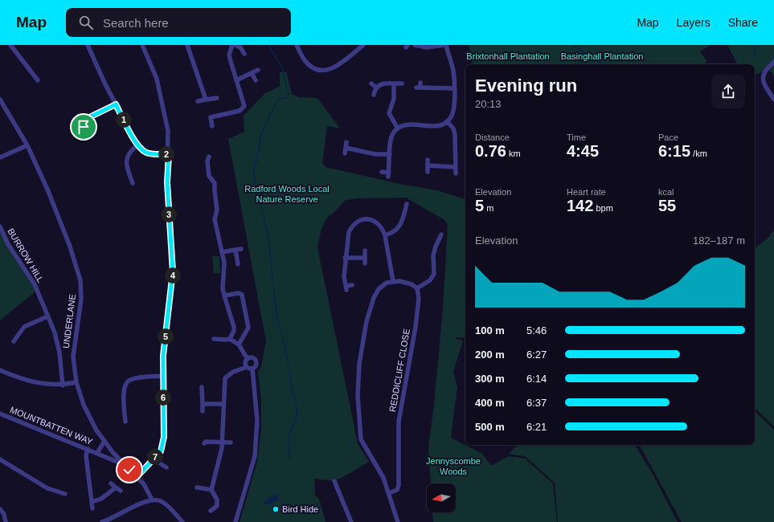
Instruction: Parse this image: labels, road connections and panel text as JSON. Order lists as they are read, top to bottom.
{
  "streets": {
    "street": [
      "BURROW HILL",
      "UNDERLANE",
      "REDDICLIFF CLOSE",
      "MOUNTBATTEN WAY"
    ]
  },
  "crossings": [
    ["UNDERLANE", "MOUNTBATTEN WAY"]
  ],
  "parks": [
    "Brixtonhall Plantation",
    "Basinghall Plantation",
    "Radford Woods Local Nature Reserve",
    "Jennyscombe Woods"
  ],
  "places": ["Bird Hide"],
  "north": "left",
  "page": {
    "header": "Map",
    "search": "Search here",
    "nav": ["Map", "Layers", "Share"],
    "heading": ["Evening run", "20:13"],
    "pins": [
      "1",
      "2",
      "3",
      "4",
      "5",
      "6",
      "7"
    ],
    "stats": [
      ["Distance", "0.76 km"],
      ["Time", "4:45"],
      ["Pace", "6:15 /km"],
      ["Elevation", "5 m"],
      ["Heart rate", "142 bpm"],
      ["kcal", "55"]
    ],
    "chart": ["Elevation", "182–187 m"],
    "list": [
      {
        "name": "100 m",
        "note": "5:46"
      },
      {
        "name": "200 m",
        "note": "6:27"
      },
      {
        "name": "300 m",
        "note": "6:14"
      },
      {
        "name": "400 m",
        "note": "6:37"
      },
      {
        "name": "500 m",
        "note": "6:21"
      }
    ]
  }
}
